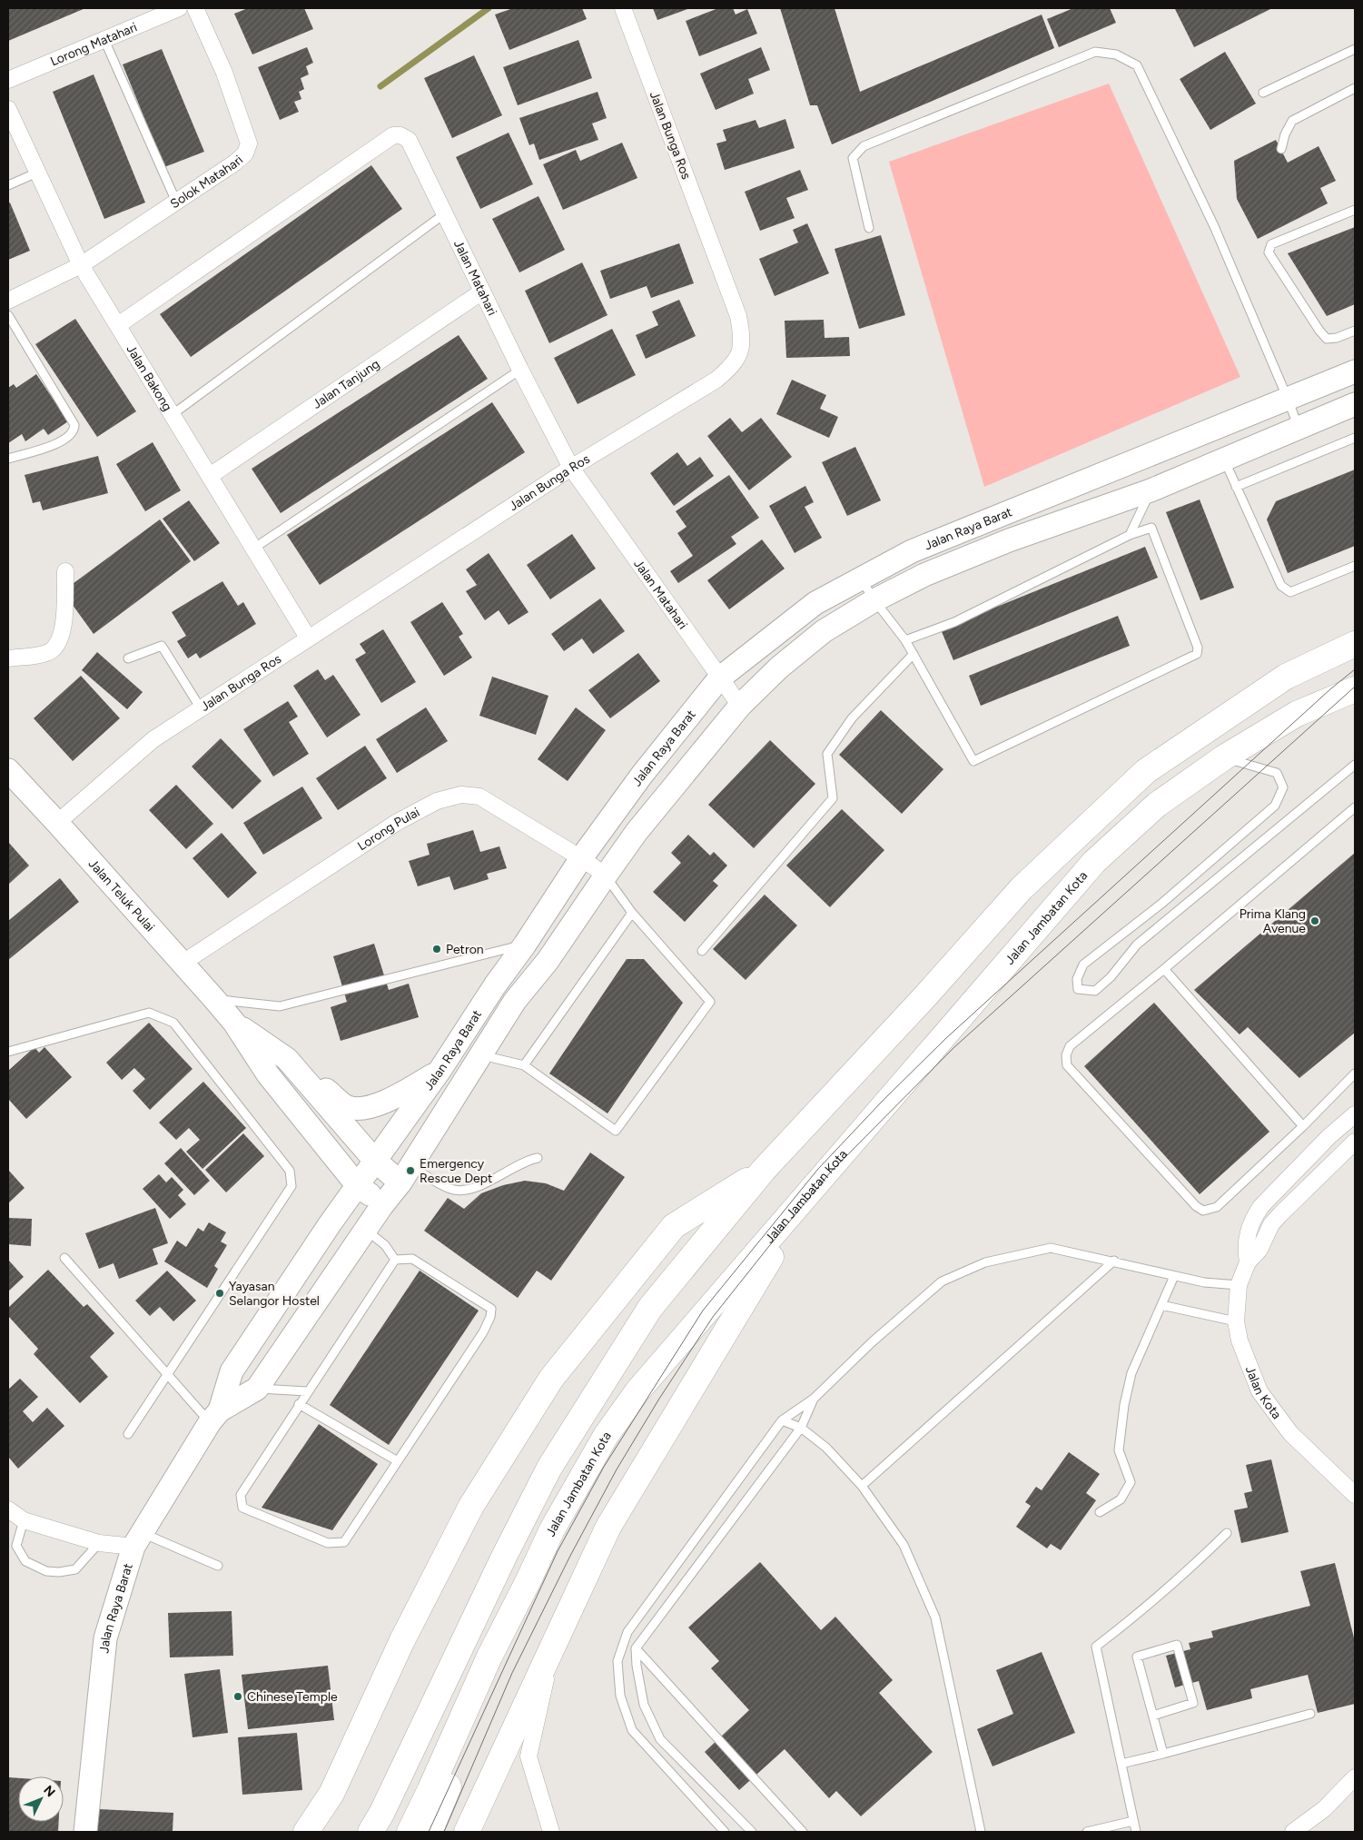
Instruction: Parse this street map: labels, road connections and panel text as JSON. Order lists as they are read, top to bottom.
{
  "streets": {
    "highway": ["Jalan Jambatan Kota"],
    "main road": ["Jalan Raya Barat", "Jalan Teluk Pulai"],
    "street": [
      "Lorong Matahari",
      "Jalan Bunga Ros",
      "Solok Matahari",
      "Jalan Matahari",
      "Jalan Bakong",
      "Jalan Tanjung",
      "Lorong Pulai",
      "Jalan Kota"
    ]
  },
  "crossings": [
    ["Jalan Bunga Ros", "Jalan Matahari"],
    ["Jalan Bunga Ros", "Jalan Bakong"],
    ["Jalan Bunga Ros", "Jalan Teluk Pulai"],
    ["Solok Matahari", "Jalan Bakong"],
    ["Jalan Matahari", "Jalan Bakong"],
    ["Jalan Matahari", "Jalan Tanjung"],
    ["Jalan Matahari", "Jalan Raya Barat"],
    ["Jalan Bakong", "Jalan Tanjung"],
    ["Jalan Raya Barat", "Lorong Pulai"],
    ["Jalan Raya Barat", "Jalan Teluk Pulai"],
    ["Lorong Pulai", "Jalan Teluk Pulai"]
  ],
  "places": [
    "Prima Klang Avenue",
    "Petron",
    "Emergency Rescue Dept",
    "Yayasan Selangor Hostel",
    "Chinese Temple"
  ],
  "north": "top right"
}
